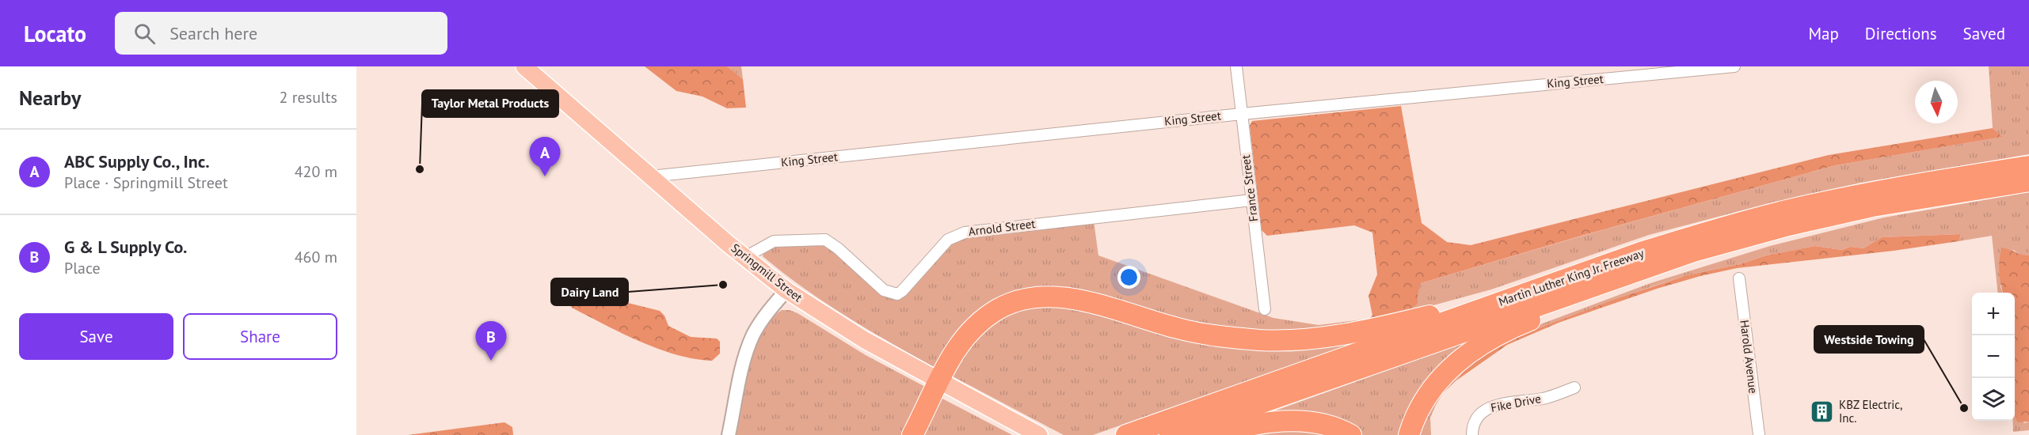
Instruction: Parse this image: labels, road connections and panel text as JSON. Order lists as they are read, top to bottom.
{
  "streets": {
    "highway": ["Martin Luther King Jr. Freeway"],
    "main road": ["Springmill Street"],
    "street": [
      "King Street",
      "France Street",
      "Arnold Street",
      "Harold Avenue",
      "Fike Drive"
    ]
  },
  "crossings": [
    ["King Street", "France Street"],
    ["King Street", "Springmill Street"],
    ["France Street", "Arnold Street"],
    ["Arnold Street", "Springmill Street"]
  ],
  "places": {
    "other": ["Taylor Metal Products", "Dairy Land", "Westside Towing"],
    "building": ["KBZ Electric, Inc."]
  },
  "north": "bottom",
  "page": {
    "header": "Locato",
    "search": "Search here",
    "nav": ["Map", "Directions", "Saved"],
    "heading": ["Nearby", "2 results"],
    "list": [
      {
        "mark": "A",
        "name": "ABC Supply Co., Inc.",
        "note": "Place · Springmill Street",
        "value": "420 m"
      },
      {
        "mark": "B",
        "name": "G & L Supply Co.",
        "note": "Place",
        "value": "460 m"
      }
    ],
    "pins": ["A", "B"],
    "map_buttons": ["+", "−"],
    "buttons": ["Save", "Share"]
  }
}
